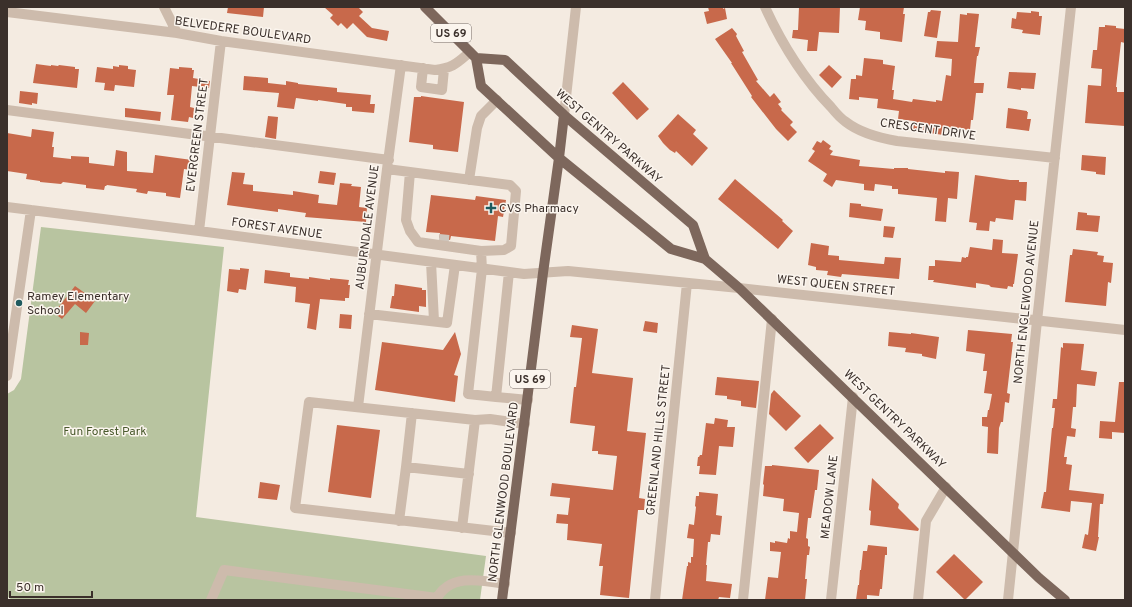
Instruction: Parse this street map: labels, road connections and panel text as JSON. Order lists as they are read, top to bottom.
{
  "streets": {
    "main road": ["US 69", "WEST GENTRY PARKWAY", "NORTH GLENWOOD BOULEVARD"],
    "street": [
      "BELVEDERE BOULEVARD",
      "CRESCENT DRIVE",
      "EVERGREEN STREET",
      "AUBURNDALE AVENUE",
      "FOREST AVENUE",
      "WEST QUEEN STREET",
      "NORTH ENGLEWOOD AVENUE",
      "GREENLAND HILLS STREET",
      "MEADOW LANE"
    ]
  },
  "crossings": [
    ["BELVEDERE BOULEVARD", "EVERGREEN STREET"],
    ["BELVEDERE BOULEVARD", "AUBURNDALE AVENUE"],
    ["US 69", "WEST GENTRY PARKWAY"],
    ["CRESCENT DRIVE", "NORTH ENGLEWOOD AVENUE"],
    ["EVERGREEN STREET", "FOREST AVENUE"],
    ["WEST GENTRY PARKWAY", "WEST QUEEN STREET"],
    ["WEST GENTRY PARKWAY", "NORTH ENGLEWOOD AVENUE"],
    ["WEST GENTRY PARKWAY", "NORTH GLENWOOD BOULEVARD"],
    ["WEST GENTRY PARKWAY", "MEADOW LANE"],
    ["AUBURNDALE AVENUE", "FOREST AVENUE"],
    ["FOREST AVENUE", "WEST QUEEN STREET"],
    ["FOREST AVENUE", "NORTH GLENWOOD BOULEVARD"],
    ["WEST QUEEN STREET", "NORTH ENGLEWOOD AVENUE"],
    ["WEST QUEEN STREET", "GREENLAND HILLS STREET"],
    ["WEST QUEEN STREET", "NORTH GLENWOOD BOULEVARD"]
  ],
  "parks": ["Fun Forest Park"],
  "places": {
    "health": ["CVS Pharmacy"],
    "other": ["Ramey Elementary School"]
  },
  "scale_bar": "50 m"
}
